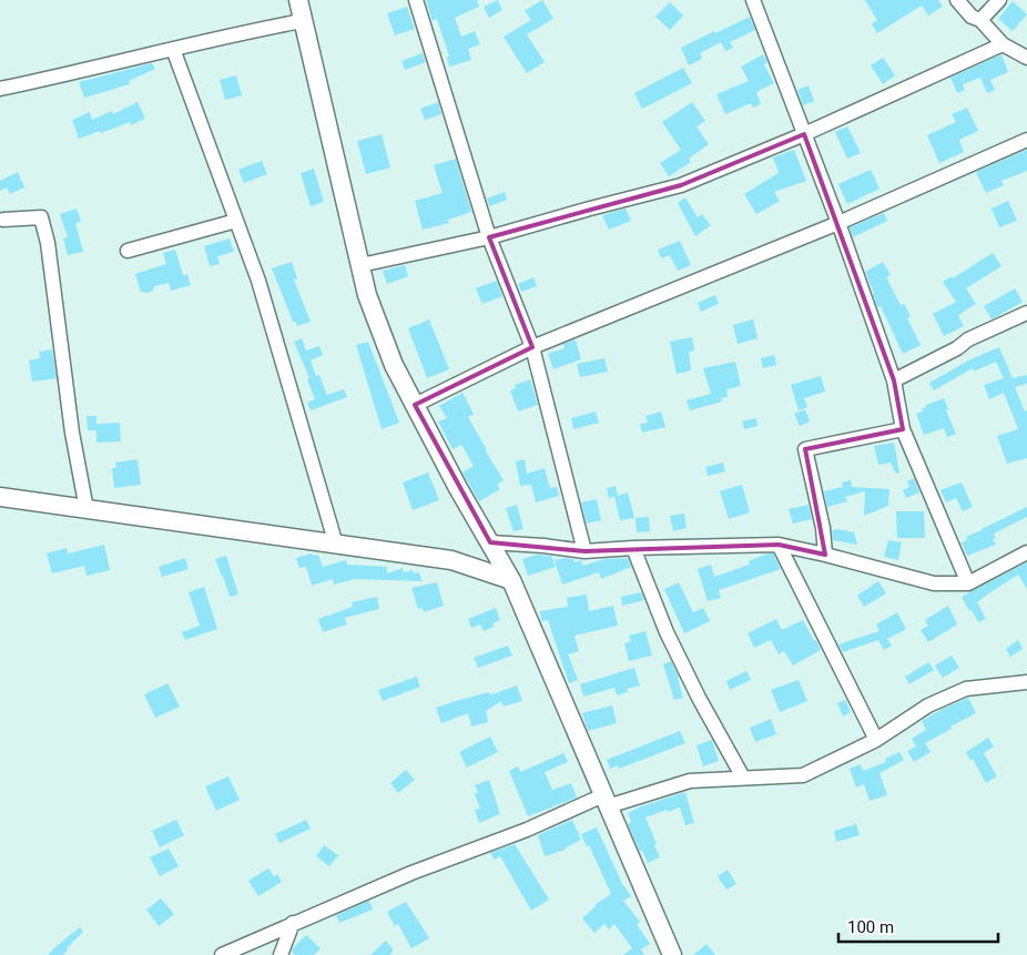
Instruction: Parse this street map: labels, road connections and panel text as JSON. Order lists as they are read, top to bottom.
{
  "scale_bar": "100 m"
}
